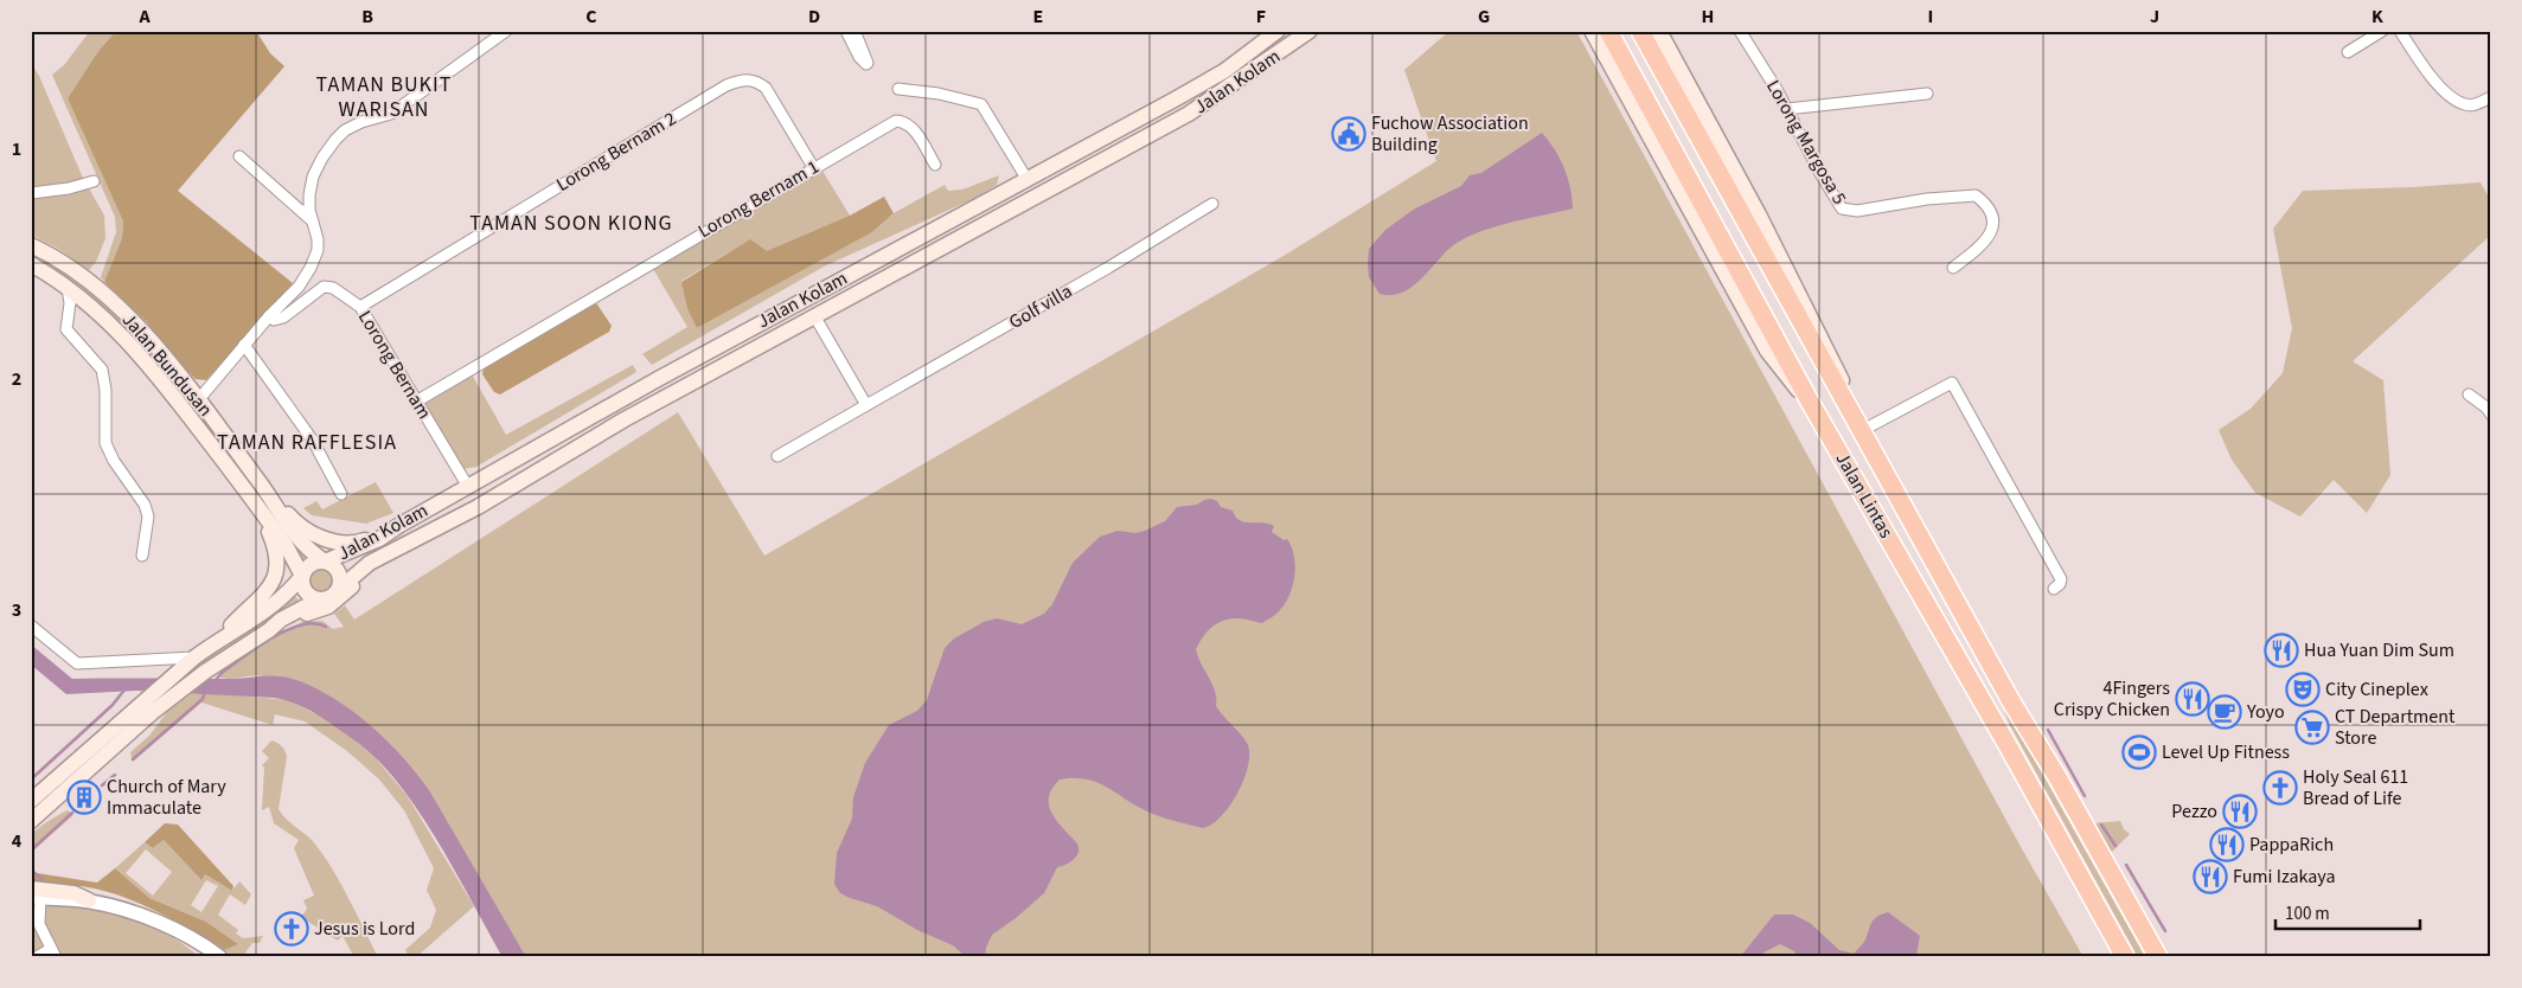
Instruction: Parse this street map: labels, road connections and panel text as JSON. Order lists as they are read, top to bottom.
{
  "streets": {
    "highway": ["Jalan Lintas"],
    "main road": ["Jalan Kolam", "Jalan Bundusan"],
    "street": [
      "Lorong Margosa 5",
      "Lorong Bernam 2",
      "Lorong Bernam 1",
      "Golf villa",
      "Lorong Bernam"
    ]
  },
  "crossings": [
    ["Jalan Kolam", "Jalan Bundusan"],
    ["Jalan Kolam", "Lorong Bernam"],
    ["Lorong Bernam 2", "Lorong Bernam 1"],
    ["Lorong Bernam 2", "Lorong Bernam"],
    ["Lorong Bernam 1", "Lorong Bernam"]
  ],
  "districts": ["TAMAN BUKIT WARISAN", "TAMAN SOON KIONG", "TAMAN RAFFLESIA"],
  "places": {
    "public building": ["Fuchow Association Building"],
    "restaurant": [
      "Hua Yuan Dim Sum",
      "4Fingers Crispy Chicken",
      "Pezzo",
      "PappaRich",
      "Fumi Izakaya"
    ],
    "theatre": ["City Cineplex"],
    "cafe": ["Yoyo"],
    "supermarket": ["CT Department Store"],
    "sports": ["Level Up Fitness"],
    "church": ["Holy Seal 611 Bread of Life", "Jesus is Lord"],
    "building": ["Church of Mary Immaculate"]
  },
  "scale_bar": "100 m",
  "grid": {
    "columns": [
      "A",
      "B",
      "C",
      "D",
      "E",
      "F",
      "G",
      "H",
      "I",
      "J",
      "K"
    ],
    "rows": [
      "1",
      "2",
      "3",
      "4"
    ]
  }
}
